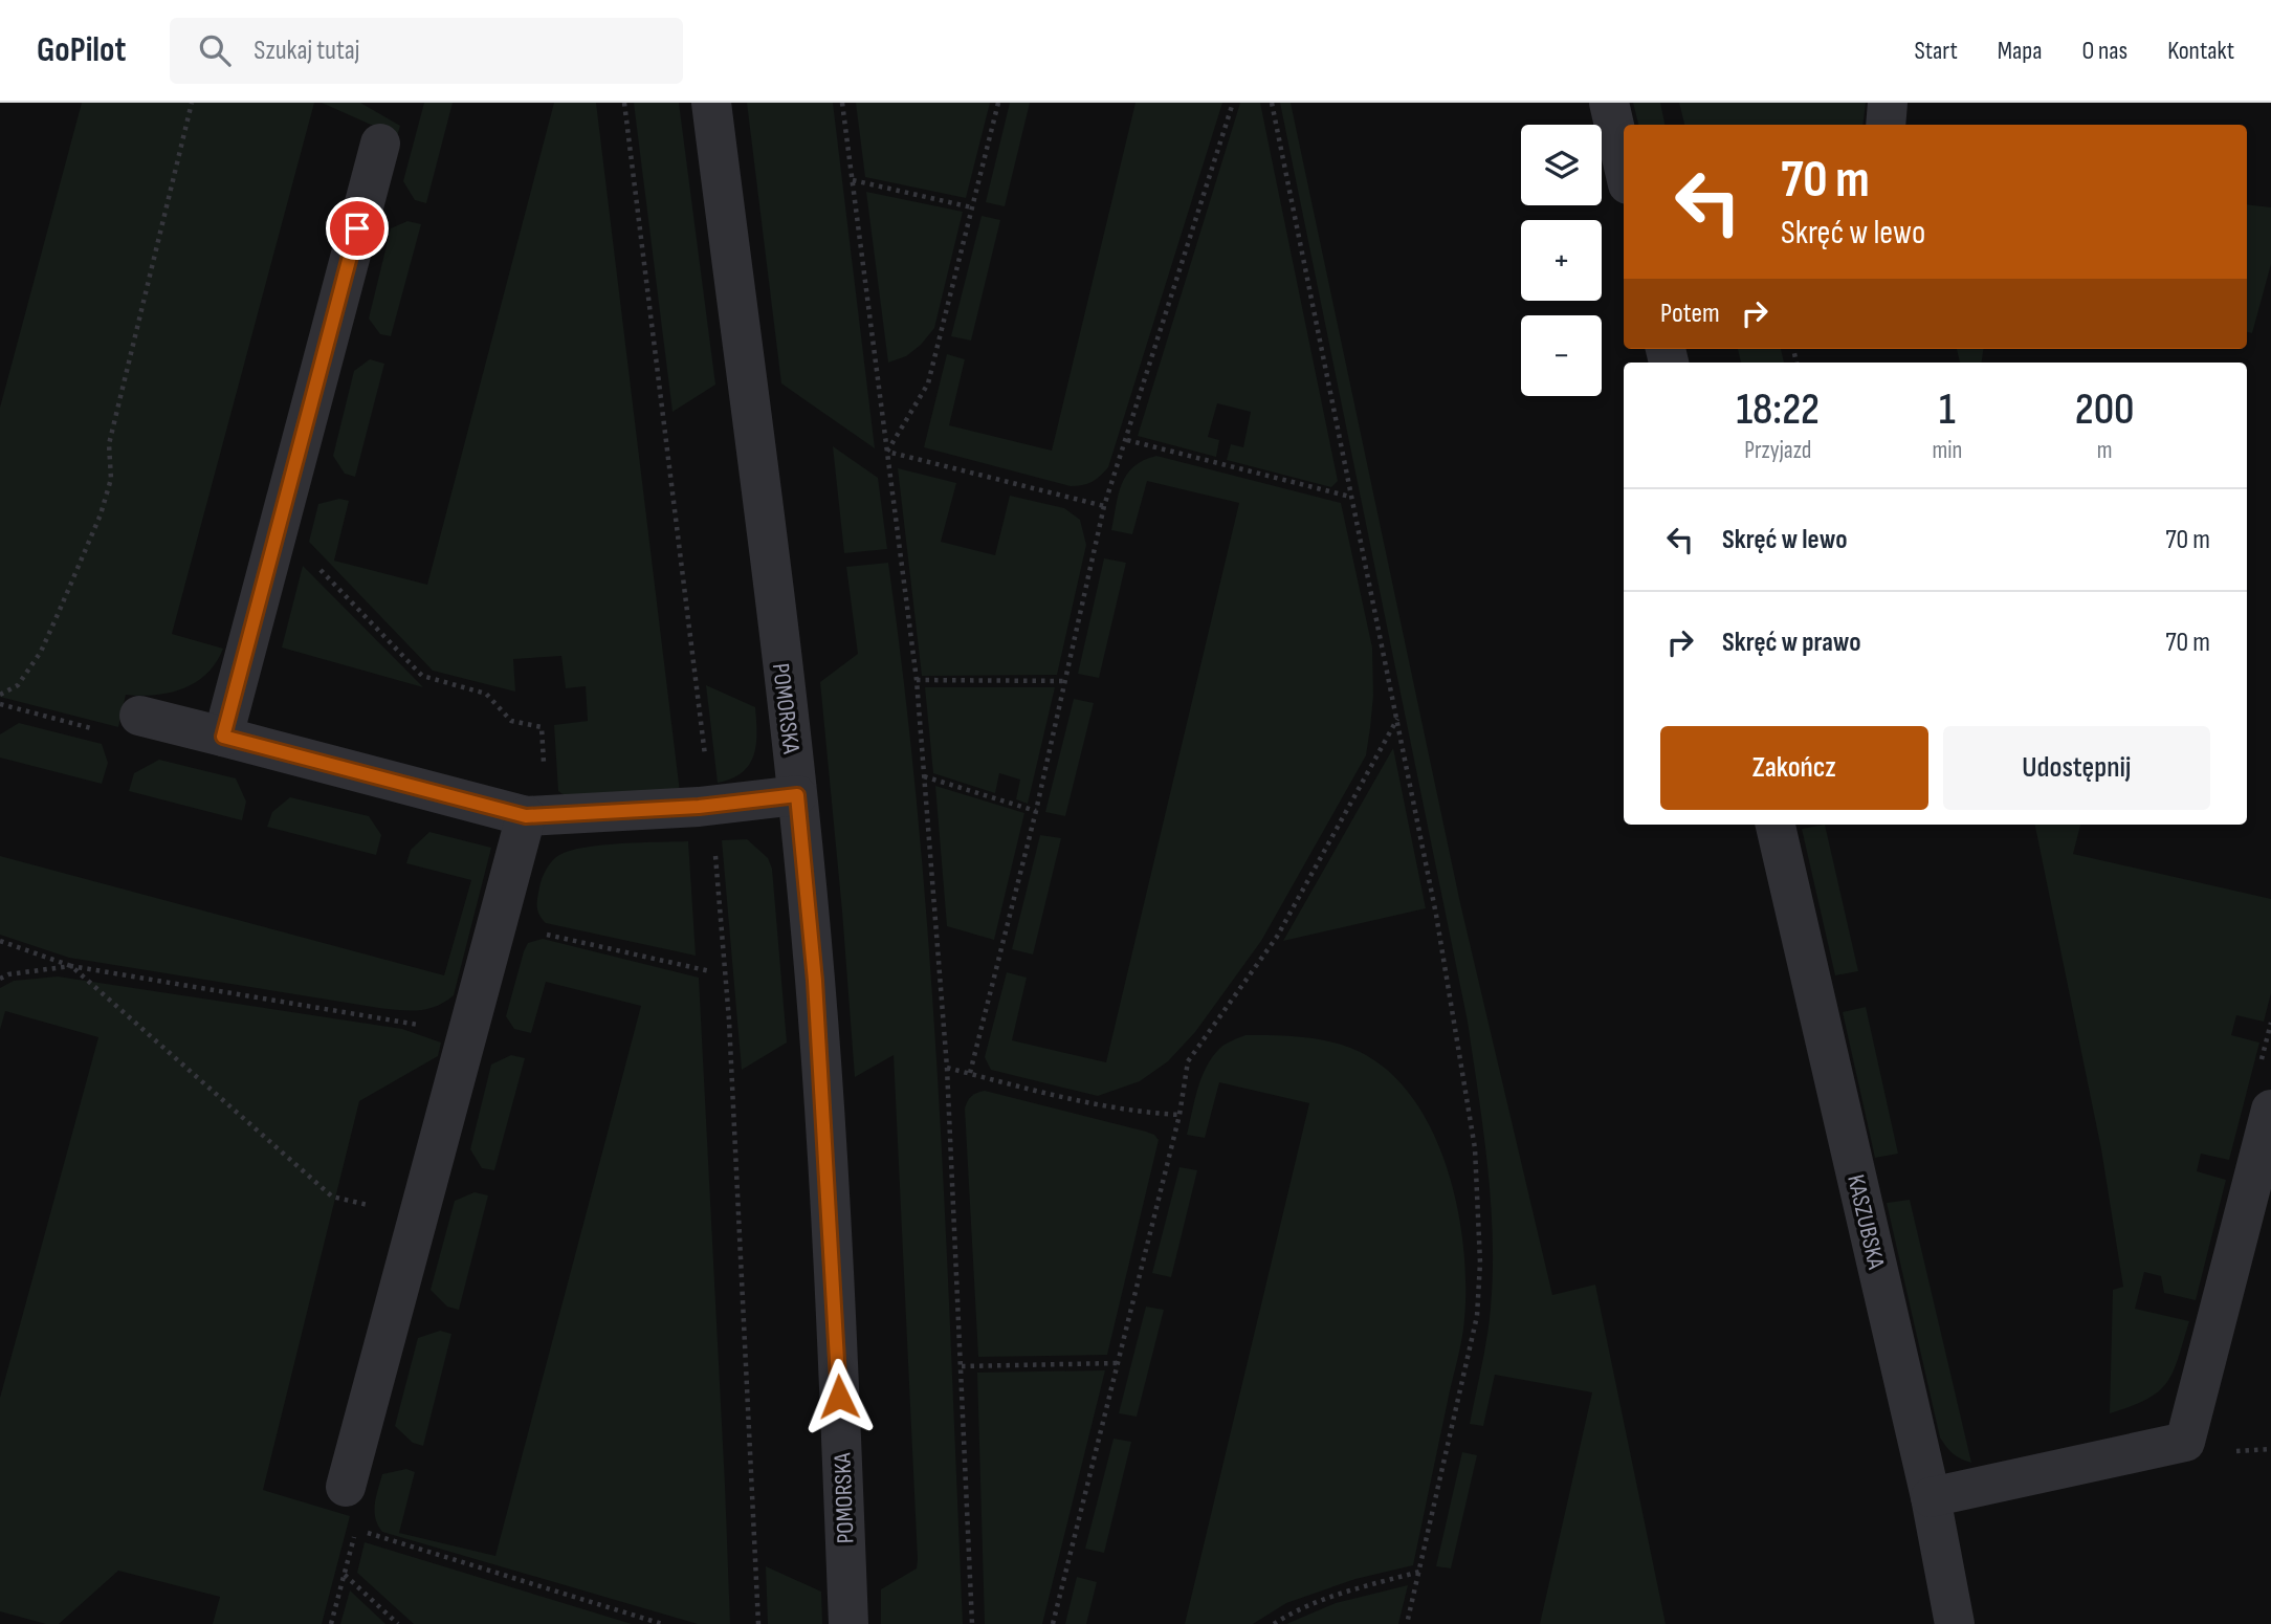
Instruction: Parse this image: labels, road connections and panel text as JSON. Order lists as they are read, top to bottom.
{
  "streets": {
    "street": ["POMORSKA", "KASZUBSKA"]
  },
  "page": {
    "header": "GoPilot",
    "search": "Szukaj tutaj",
    "nav": [
      "Start",
      "Mapa",
      "O nas",
      "Kontakt"
    ],
    "map_buttons": ["+", "−"],
    "turn": ["70 m", "Skręć w lewo"],
    "then": "Potem",
    "eta": [
      "18:22",
      "Przyjazd",
      "1",
      "min",
      "200",
      "m"
    ],
    "list": [
      {
        "name": "Skręć w lewo",
        "value": "70 m"
      },
      {
        "name": "Skręć w prawo",
        "value": "70 m"
      }
    ],
    "buttons": ["Zakończ", "Udostępnij"]
  }
}
